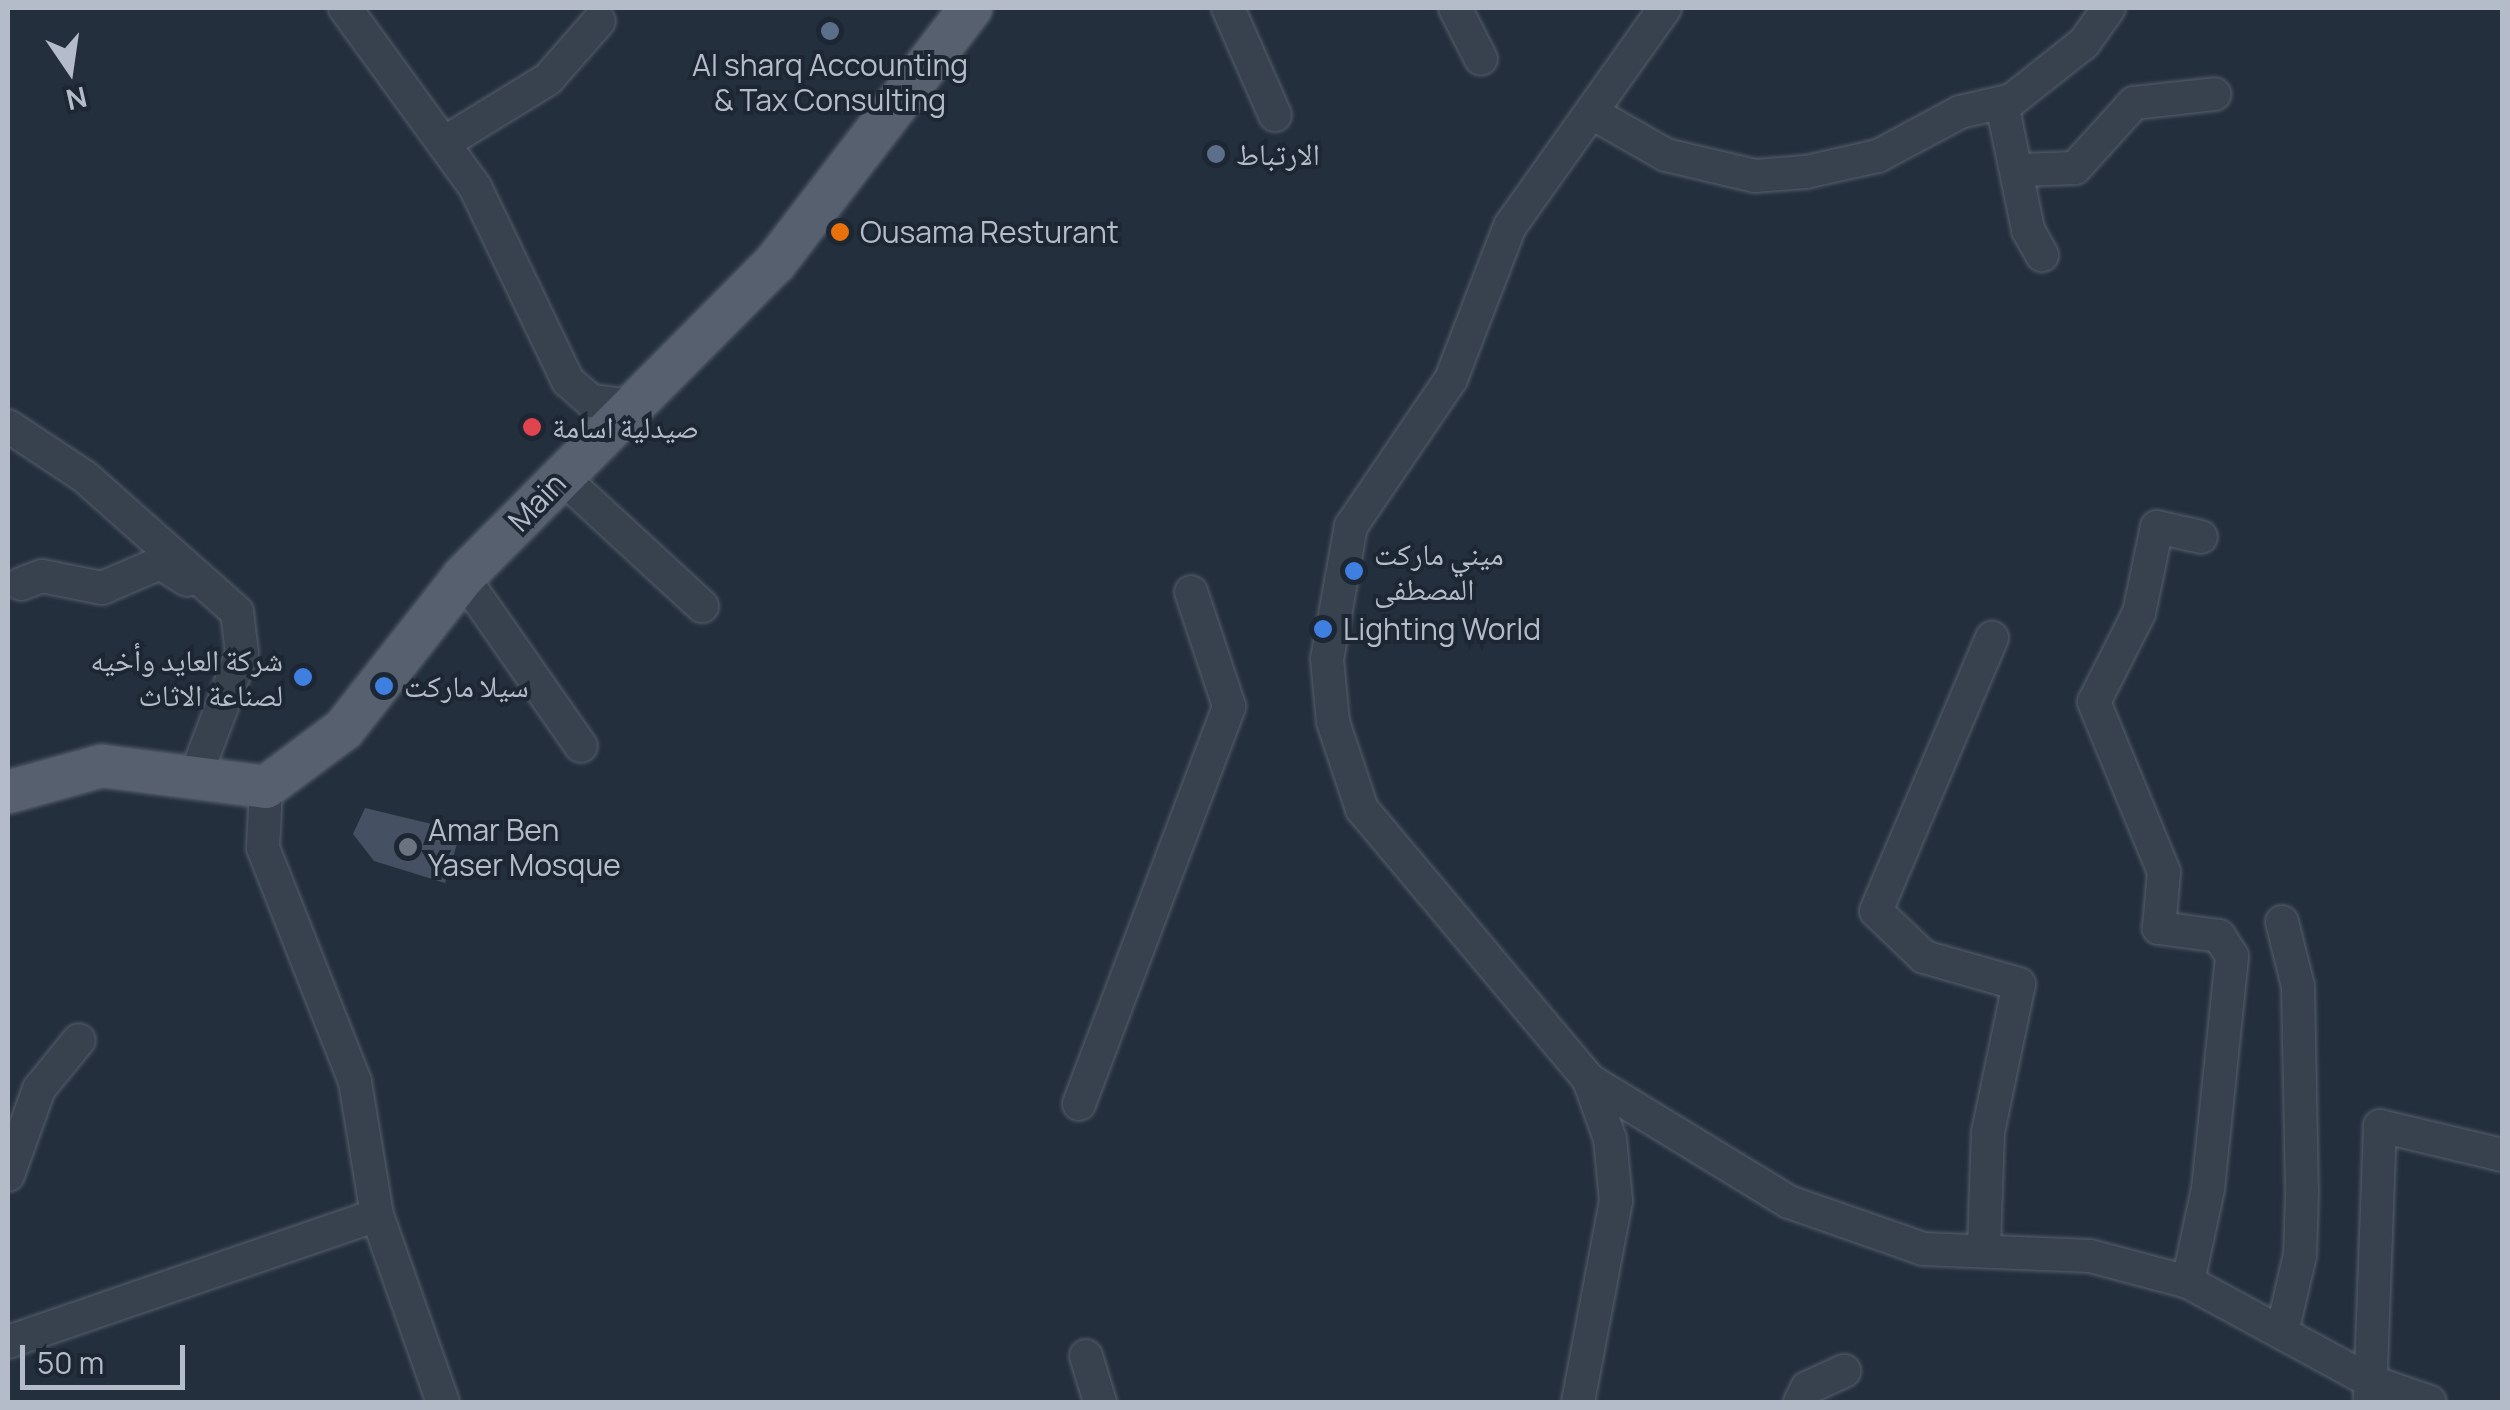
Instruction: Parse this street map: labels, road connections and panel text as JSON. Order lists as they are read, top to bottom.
{
  "streets": {
    "main road": ["Main"]
  },
  "places": [
    "Al sharq Accounting & Tax Consulting",
    "الارتباط",
    "Ousama Resturant",
    "صيدلية اسامة",
    "ميني ماركت المصطفى",
    "Lighting World",
    "شركة العايد وأخيه لصناعة الاثاث",
    "سيلا ماركت",
    "Amar Ben Yaser Mosque"
  ],
  "scale_bar": "50 m",
  "north": "bottom"
}
